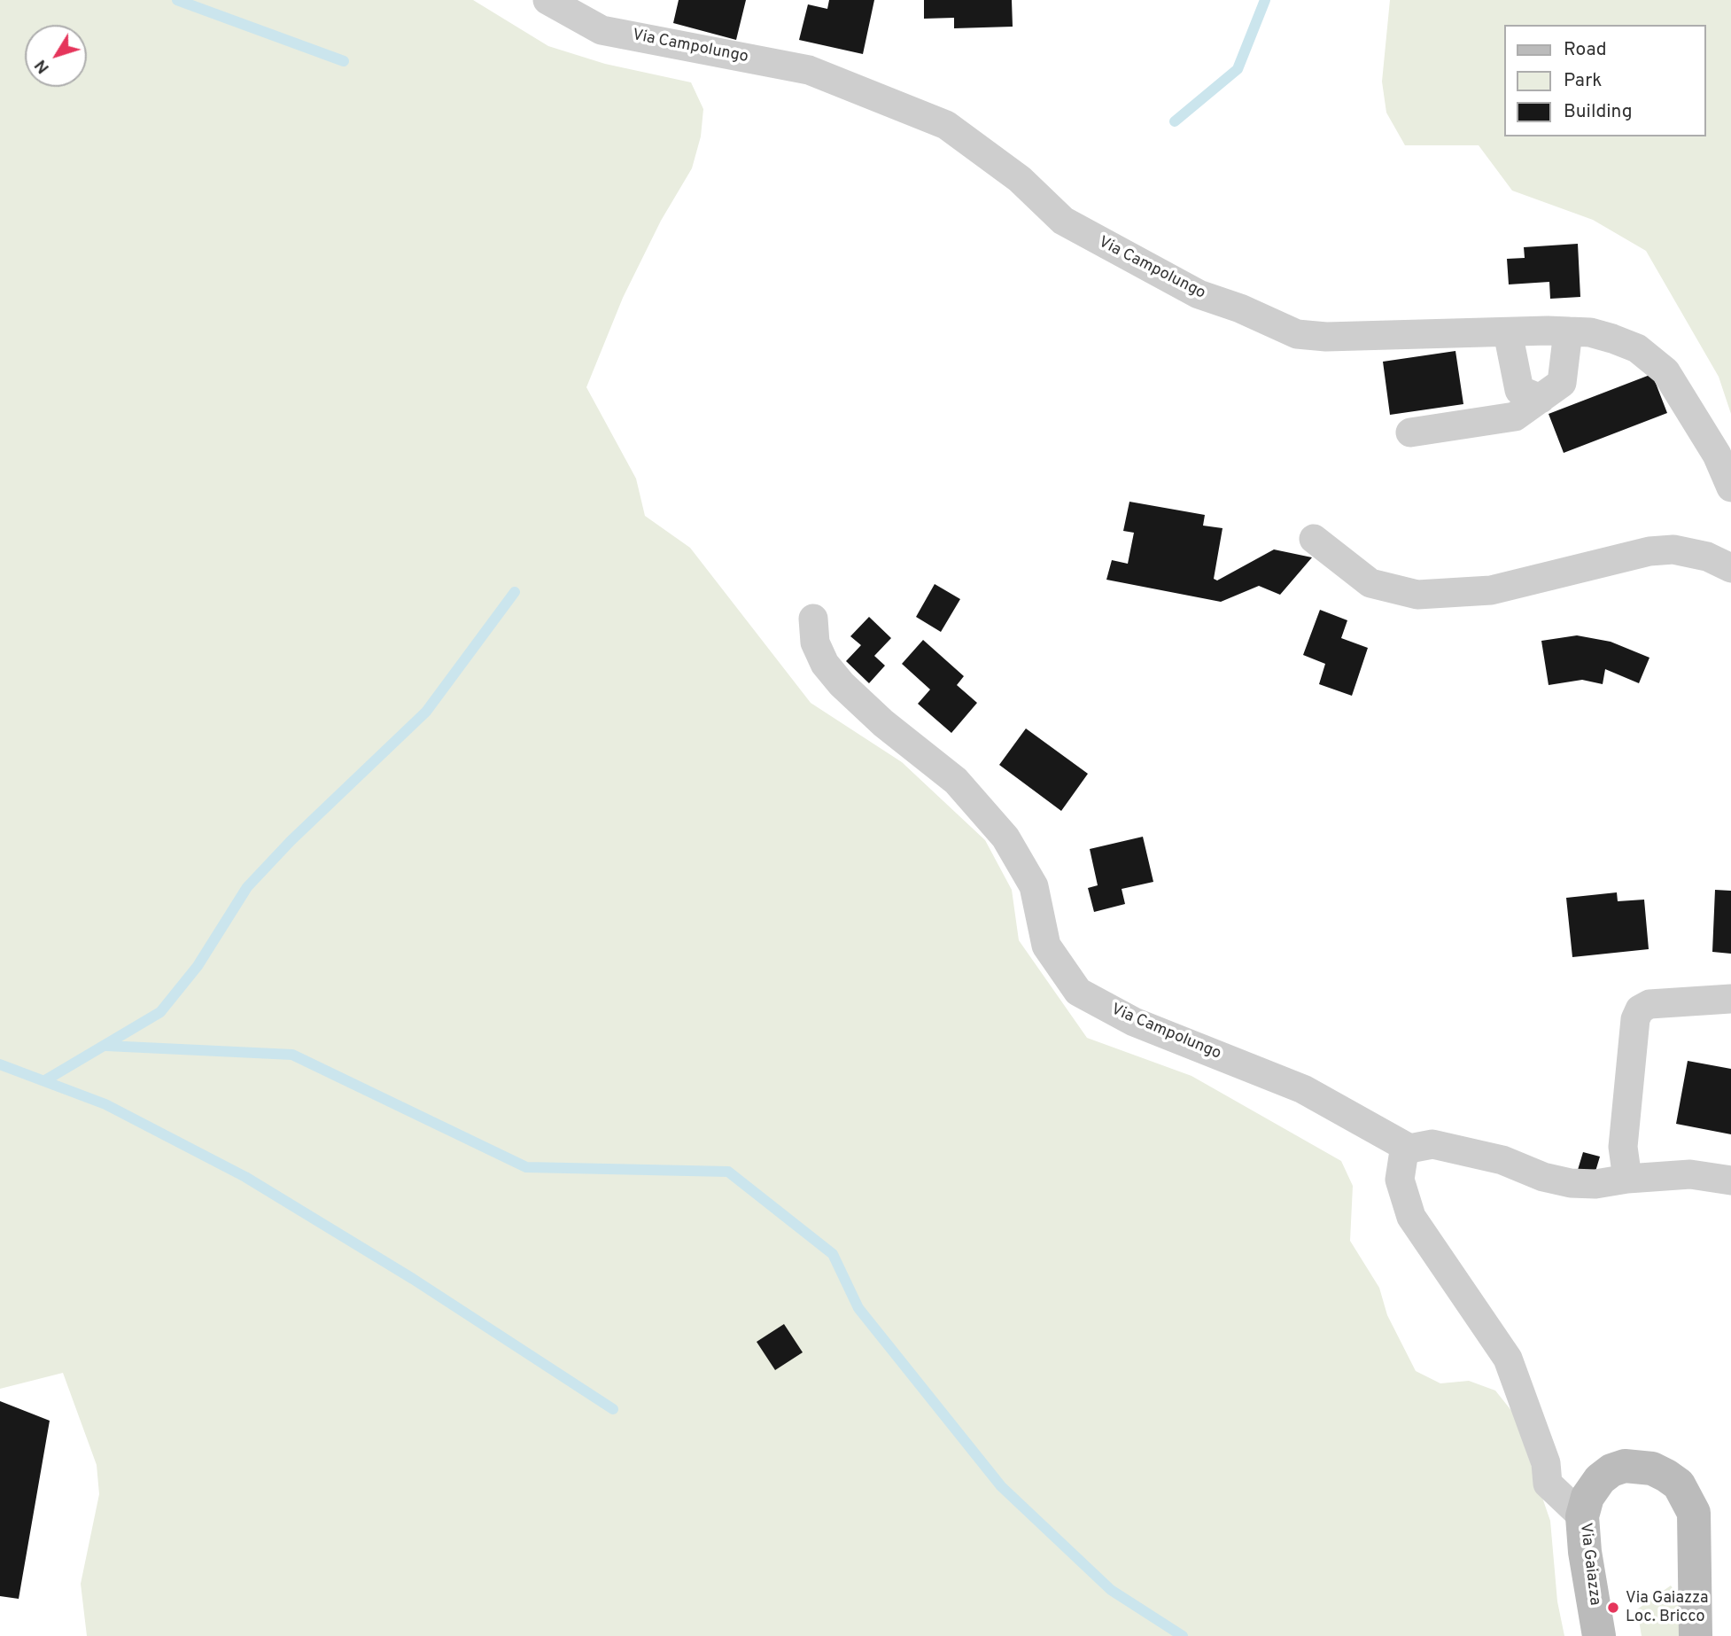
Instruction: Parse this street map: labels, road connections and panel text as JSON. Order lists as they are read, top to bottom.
{
  "streets": {
    "main road": ["Via Gaiazza"],
    "street": ["Via Campolungo"]
  },
  "places": ["Via Gaiazza Loc. Bricco"],
  "legend": ["Road", "Park", "Building"],
  "north": "bottom left"
}
